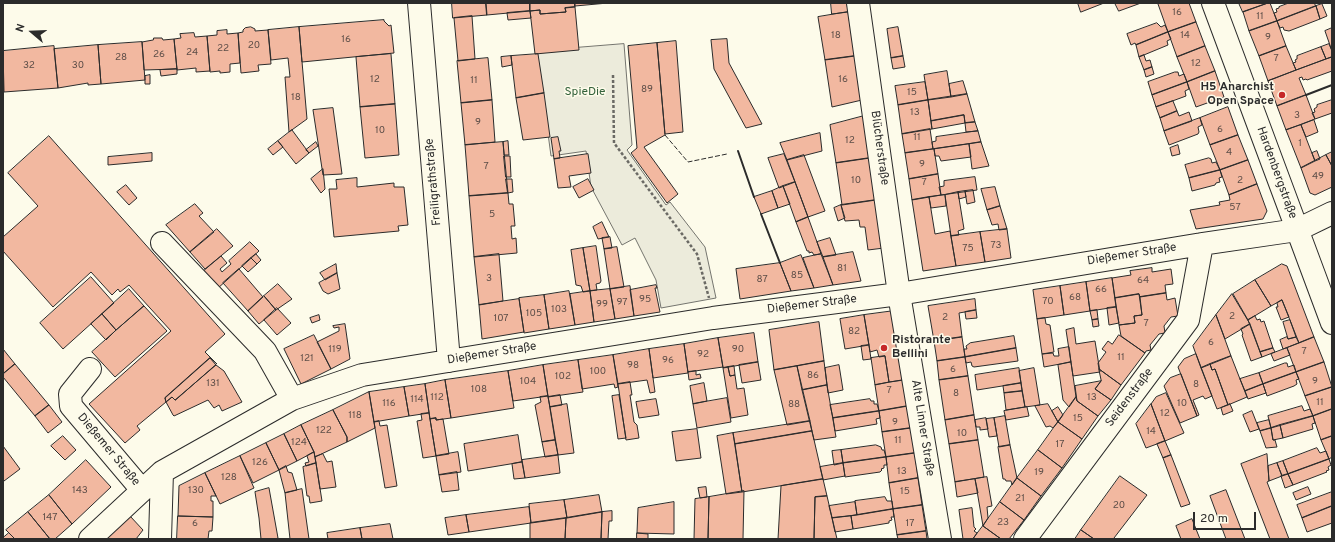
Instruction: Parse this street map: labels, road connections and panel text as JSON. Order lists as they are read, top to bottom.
{
  "streets": {
    "street": [
      "Blücherstraße",
      "Hardenbergstraße",
      "Freiligrathstraße",
      "Dießemer Straße",
      "Seidenstraße",
      "Alte Linner Straße"
    ]
  },
  "crossings": [
    ["Blücherstraße", "Dießemer Straße"],
    ["Blücherstraße", "Alte Linner Straße"],
    ["Hardenbergstraße", "Dießemer Straße"],
    ["Freiligrathstraße", "Dießemer Straße"],
    ["Dießemer Straße", "Seidenstraße"],
    ["Dießemer Straße", "Alte Linner Straße"]
  ],
  "parks": ["SpieDie"],
  "places": ["H5 Anarchist Open Space", "Ristorante Bellini"],
  "house_numbers": [
    "16",
    "11",
    "18",
    "14",
    "9",
    "16",
    "20",
    "22",
    "24",
    "26",
    "28",
    "7",
    "12",
    "32",
    "30",
    "12",
    "16",
    "11",
    "89",
    "15",
    "18",
    "13",
    "3",
    "9",
    "6",
    "10",
    "11",
    "12",
    "1",
    "4",
    "9",
    "7",
    "49",
    "10",
    "2",
    "7",
    "57",
    "5",
    "73",
    "75",
    "81",
    "85",
    "3",
    "87",
    "64",
    "66",
    "68",
    "95",
    "70",
    "97",
    "99",
    "103",
    "105",
    "2",
    "2",
    "107",
    "7",
    "82",
    "6",
    "119",
    "90",
    "7",
    "92",
    "11",
    "121",
    "96",
    "98",
    "6",
    "100",
    "86",
    "102",
    "104",
    "9",
    "131",
    "8",
    "108",
    "7",
    "8",
    "112",
    "13",
    "114",
    "11",
    "116",
    "10",
    "88",
    "12",
    "118",
    "15",
    "9",
    "122",
    "14",
    "10",
    "11",
    "124",
    "17",
    "126",
    "13",
    "19",
    "128",
    "143",
    "130",
    "15",
    "21",
    "20",
    "147",
    "23",
    "6",
    "17"
  ],
  "scale_bar": "20 m",
  "north": "left"
}
